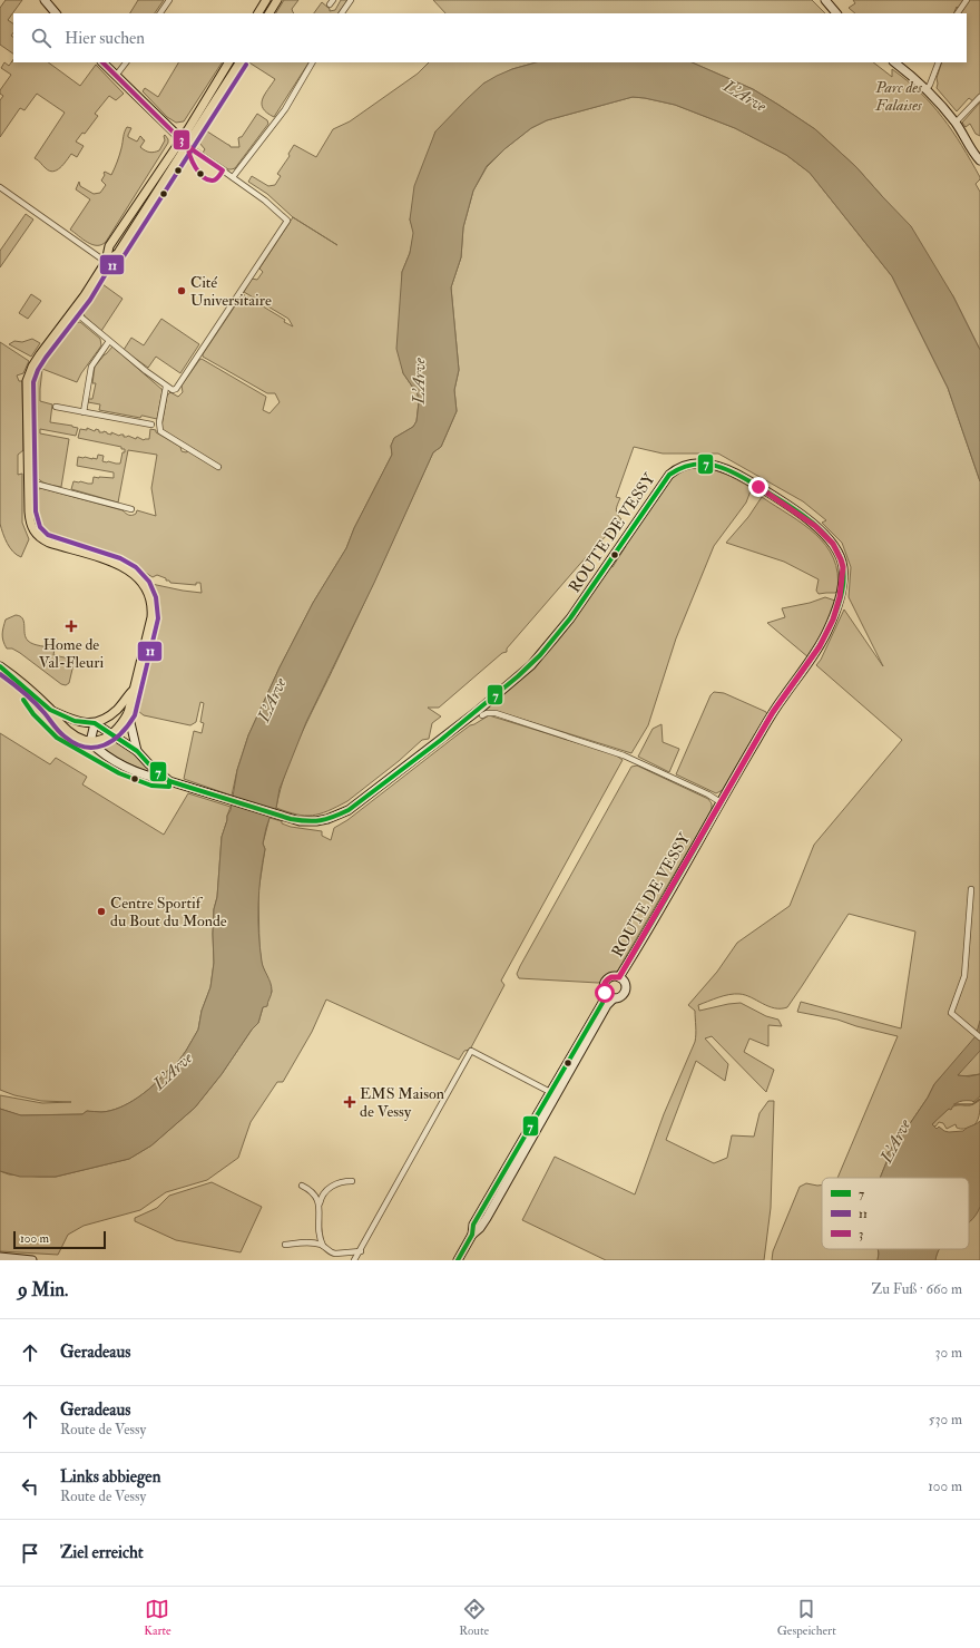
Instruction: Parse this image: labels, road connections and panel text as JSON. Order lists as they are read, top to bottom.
{
  "streets": {
    "street": ["ROUTE DE VESSY"]
  },
  "water": ["L'Arve"],
  "parks": ["Parc des Falaises"],
  "places": {
    "other": ["Cité Universitaire", "Centre Sportif du Bout du Monde"],
    "health": ["Home de Val-Fleuri", "EMS Maison de Vessy"]
  },
  "lines": ["transit line 3", "transit line 11", "transit line 7"],
  "legend": ["7", "11", "3"],
  "scale_bar": "100 m",
  "page": {
    "search": "Hier suchen",
    "scale": "100 m",
    "heading": ["9 Min.", "Zu Fuß · 660 m"],
    "list": [
      ["Geradeaus", "30 m"],
      ["Geradeaus", "Route de Vessy", "530 m"],
      ["Links abbiegen", "Route de Vessy", "100 m"],
      "Ziel erreicht"
    ],
    "nav": ["Karte", "Route", "Gespeichert"]
  }
}
